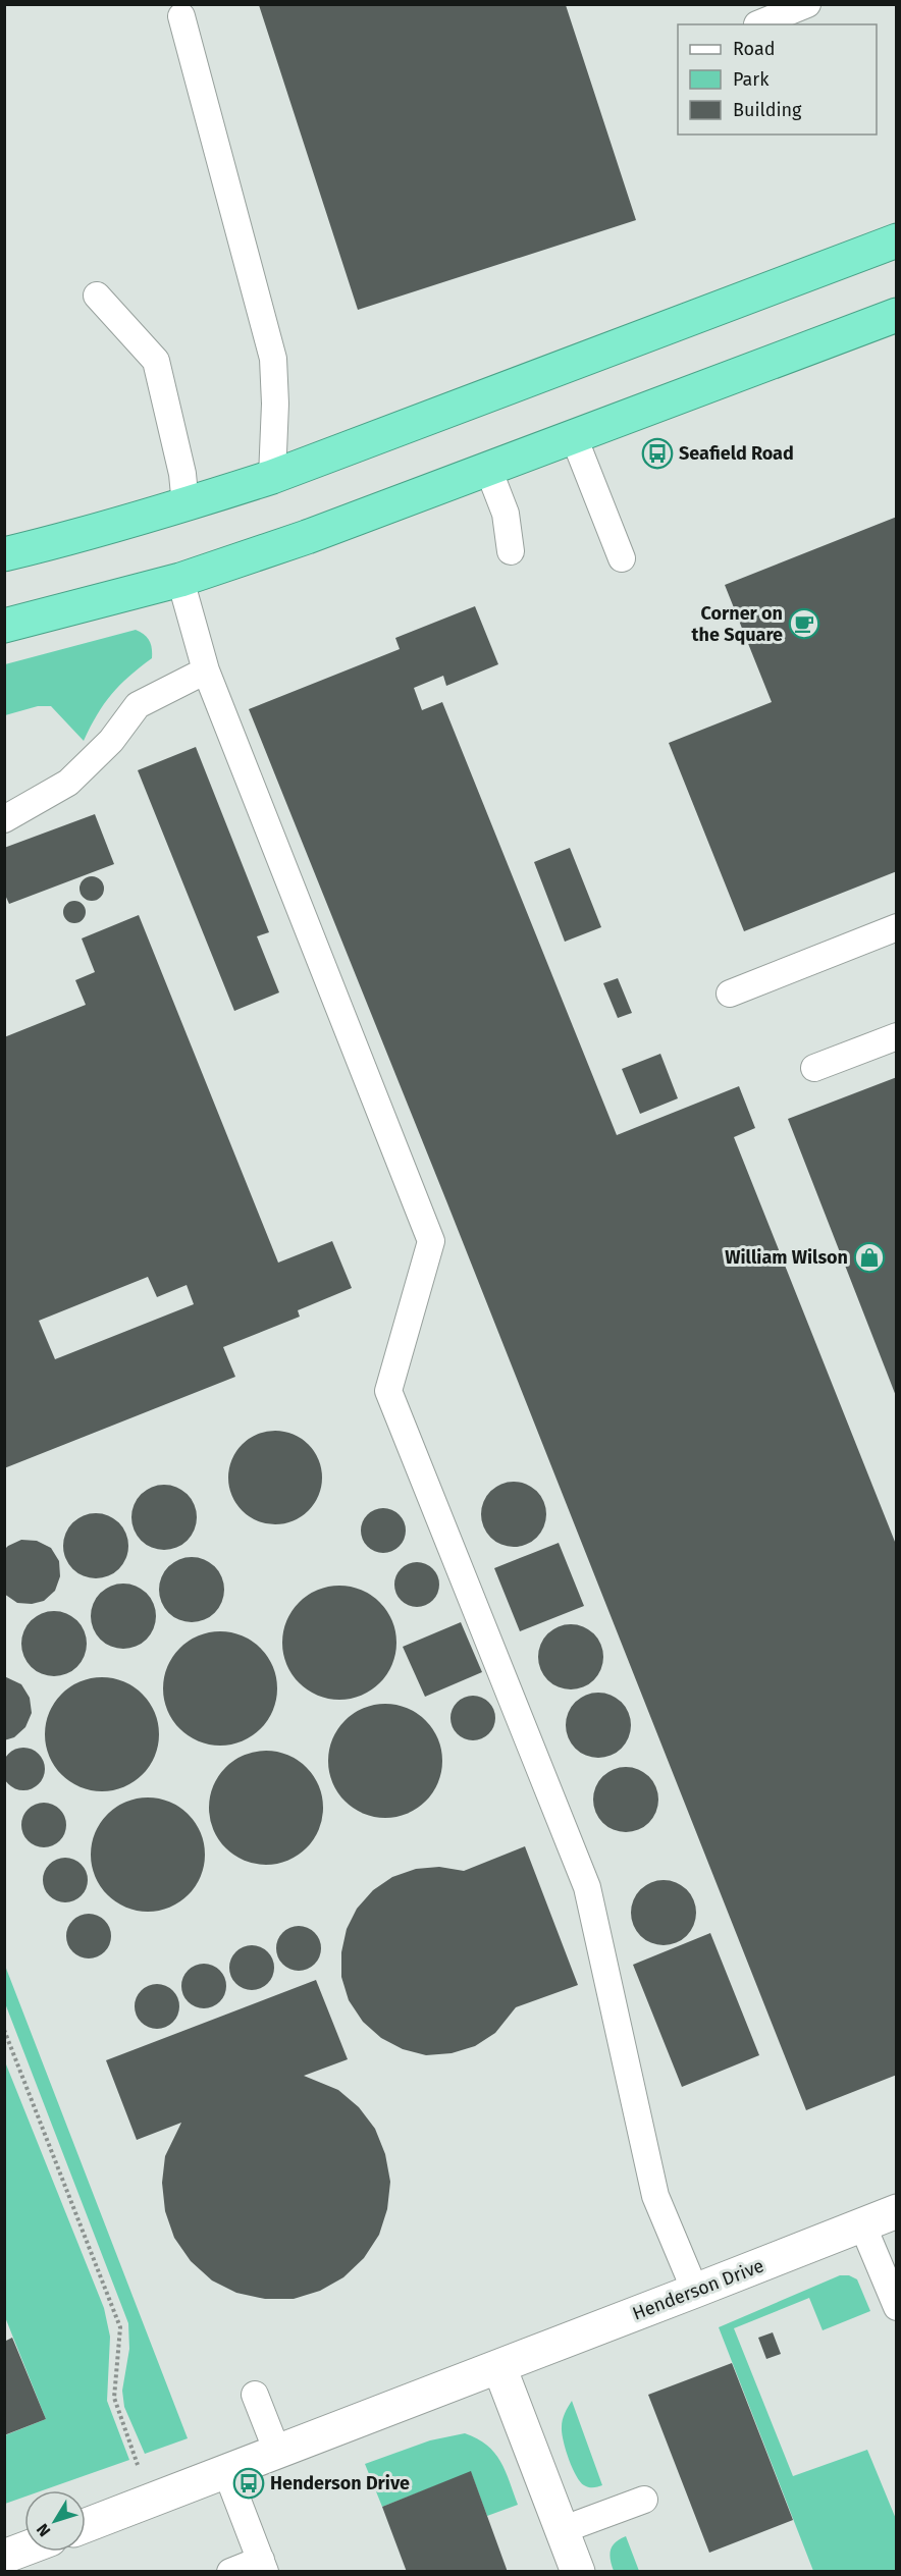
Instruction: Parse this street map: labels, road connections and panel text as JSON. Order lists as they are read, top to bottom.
{
  "streets": {
    "street": ["Henderson Drive"]
  },
  "places": {
    "bus stop": ["Seafield Road", "Henderson Drive"],
    "cafe": ["Corner on the Square"],
    "shop": ["William Wilson"]
  },
  "legend": ["Road", "Park", "Building"],
  "north": "bottom left"
}
